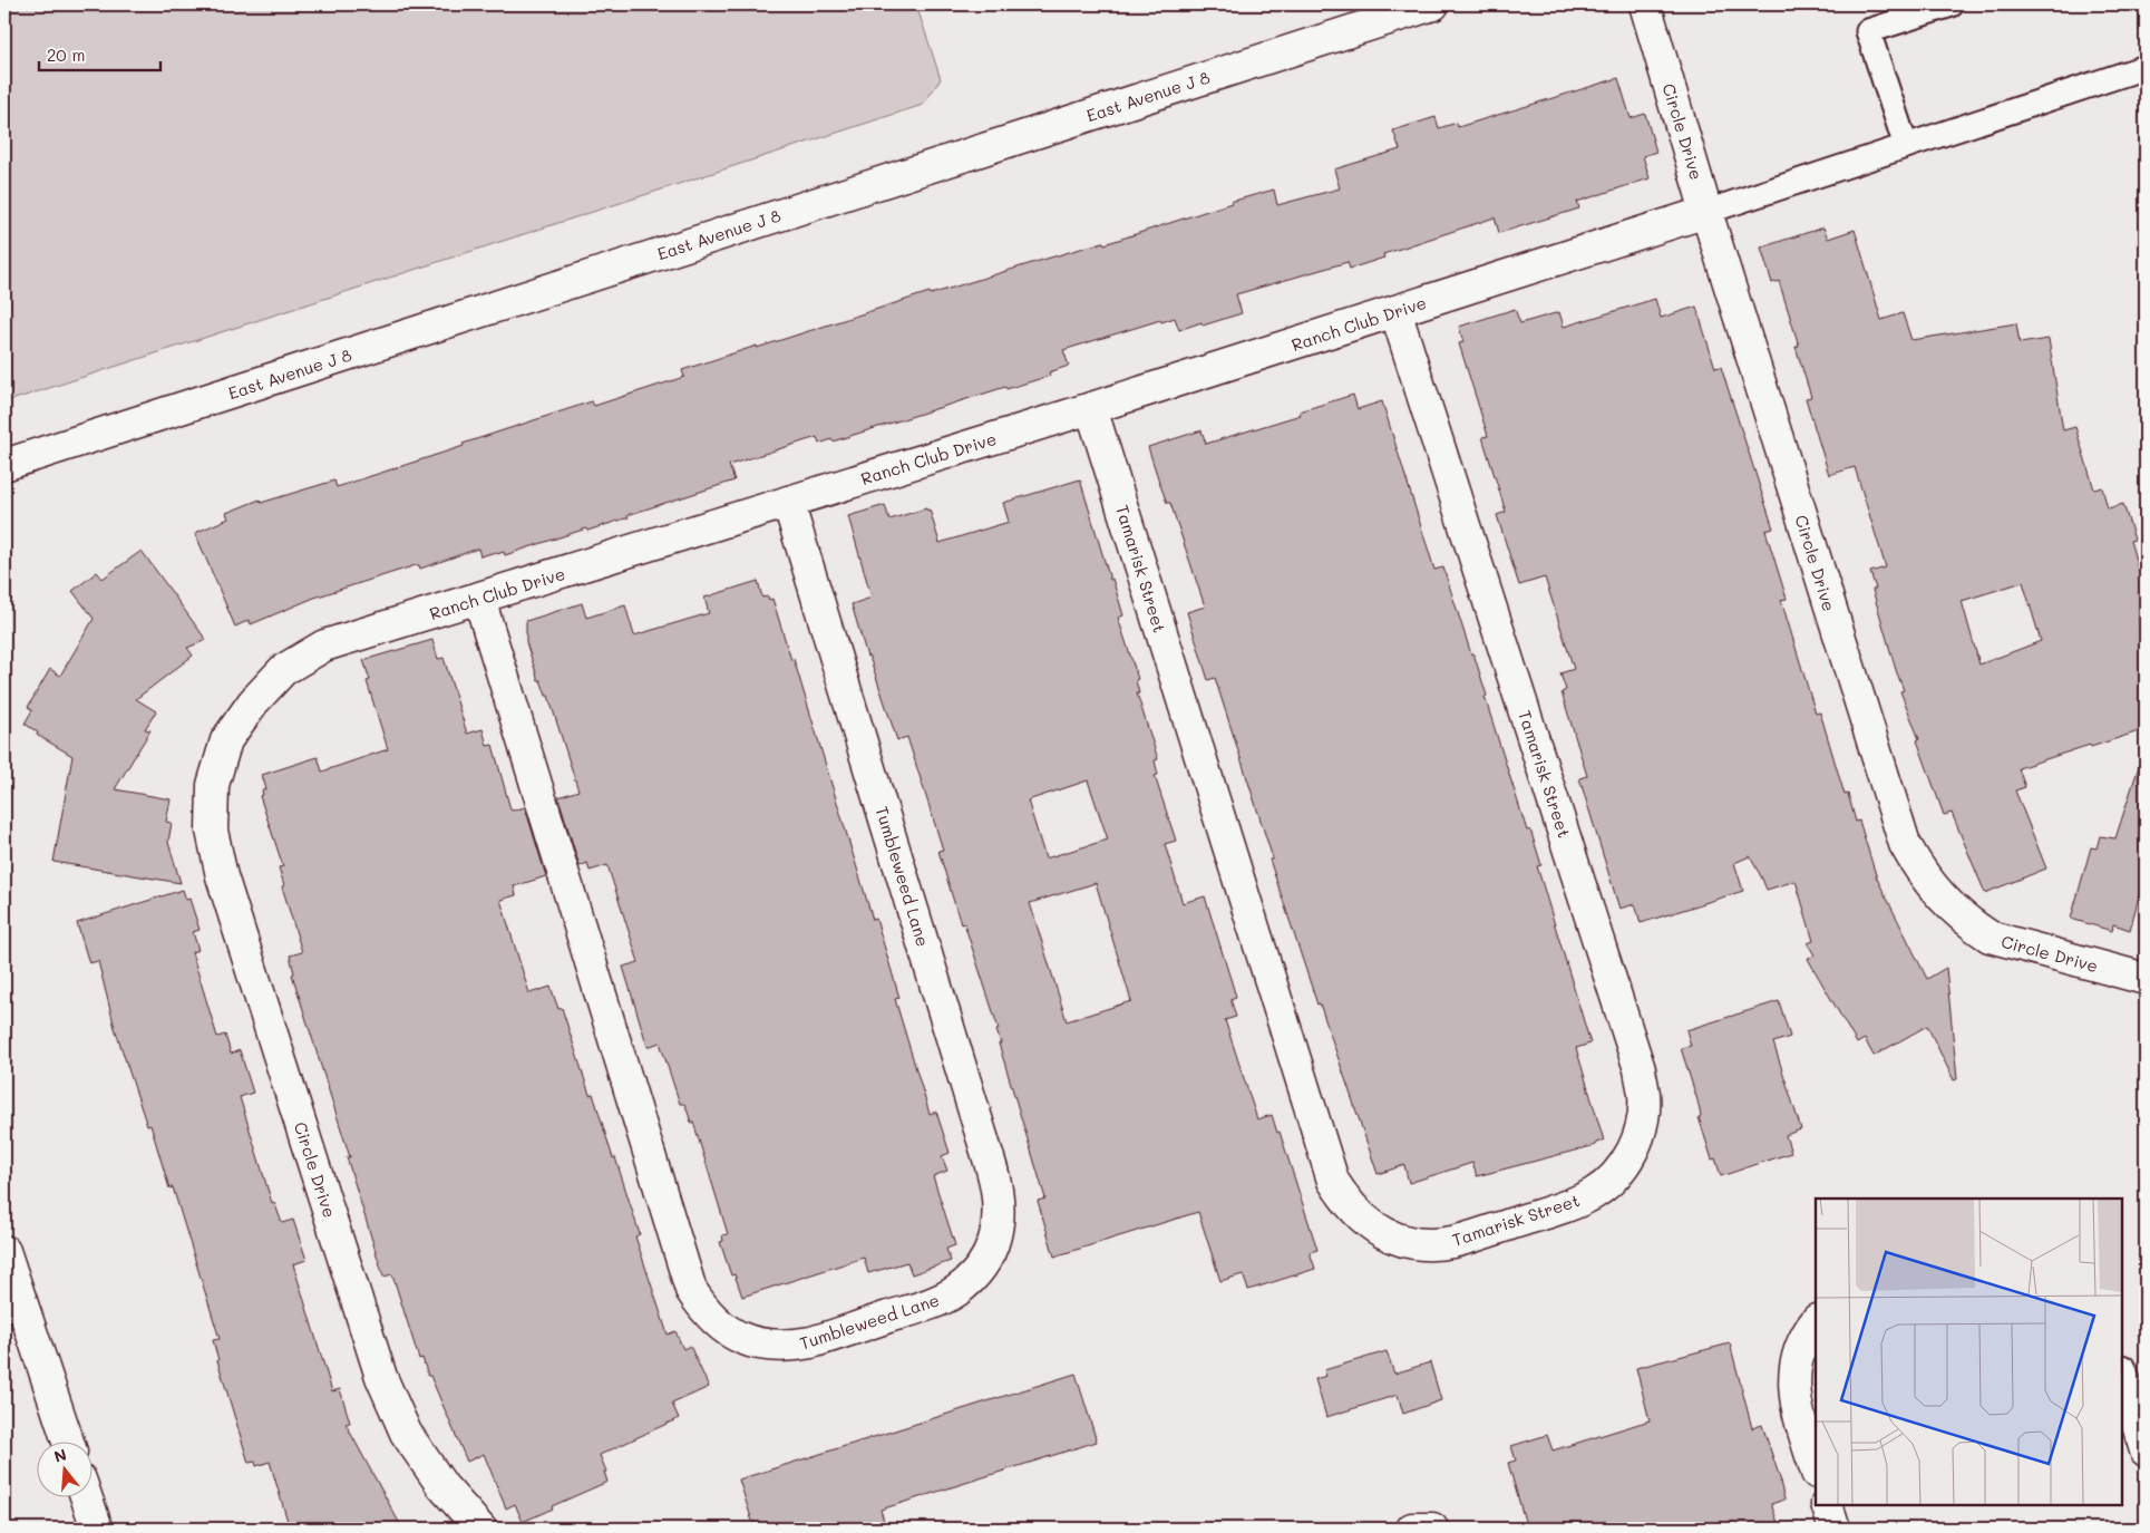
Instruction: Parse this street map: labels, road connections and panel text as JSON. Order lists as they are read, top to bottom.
{
  "streets": {
    "street": [
      "East Avenue J 8",
      "Circle Drive",
      "Ranch Club Drive",
      "Tamarisk Street",
      "Tumbleweed Lane"
    ]
  },
  "crossings": [
    ["Circle Drive", "Ranch Club Drive"],
    ["Ranch Club Drive", "Tamarisk Street"],
    ["Ranch Club Drive", "Tumbleweed Lane"]
  ],
  "scale_bar": "20 m",
  "north": "top"
}
